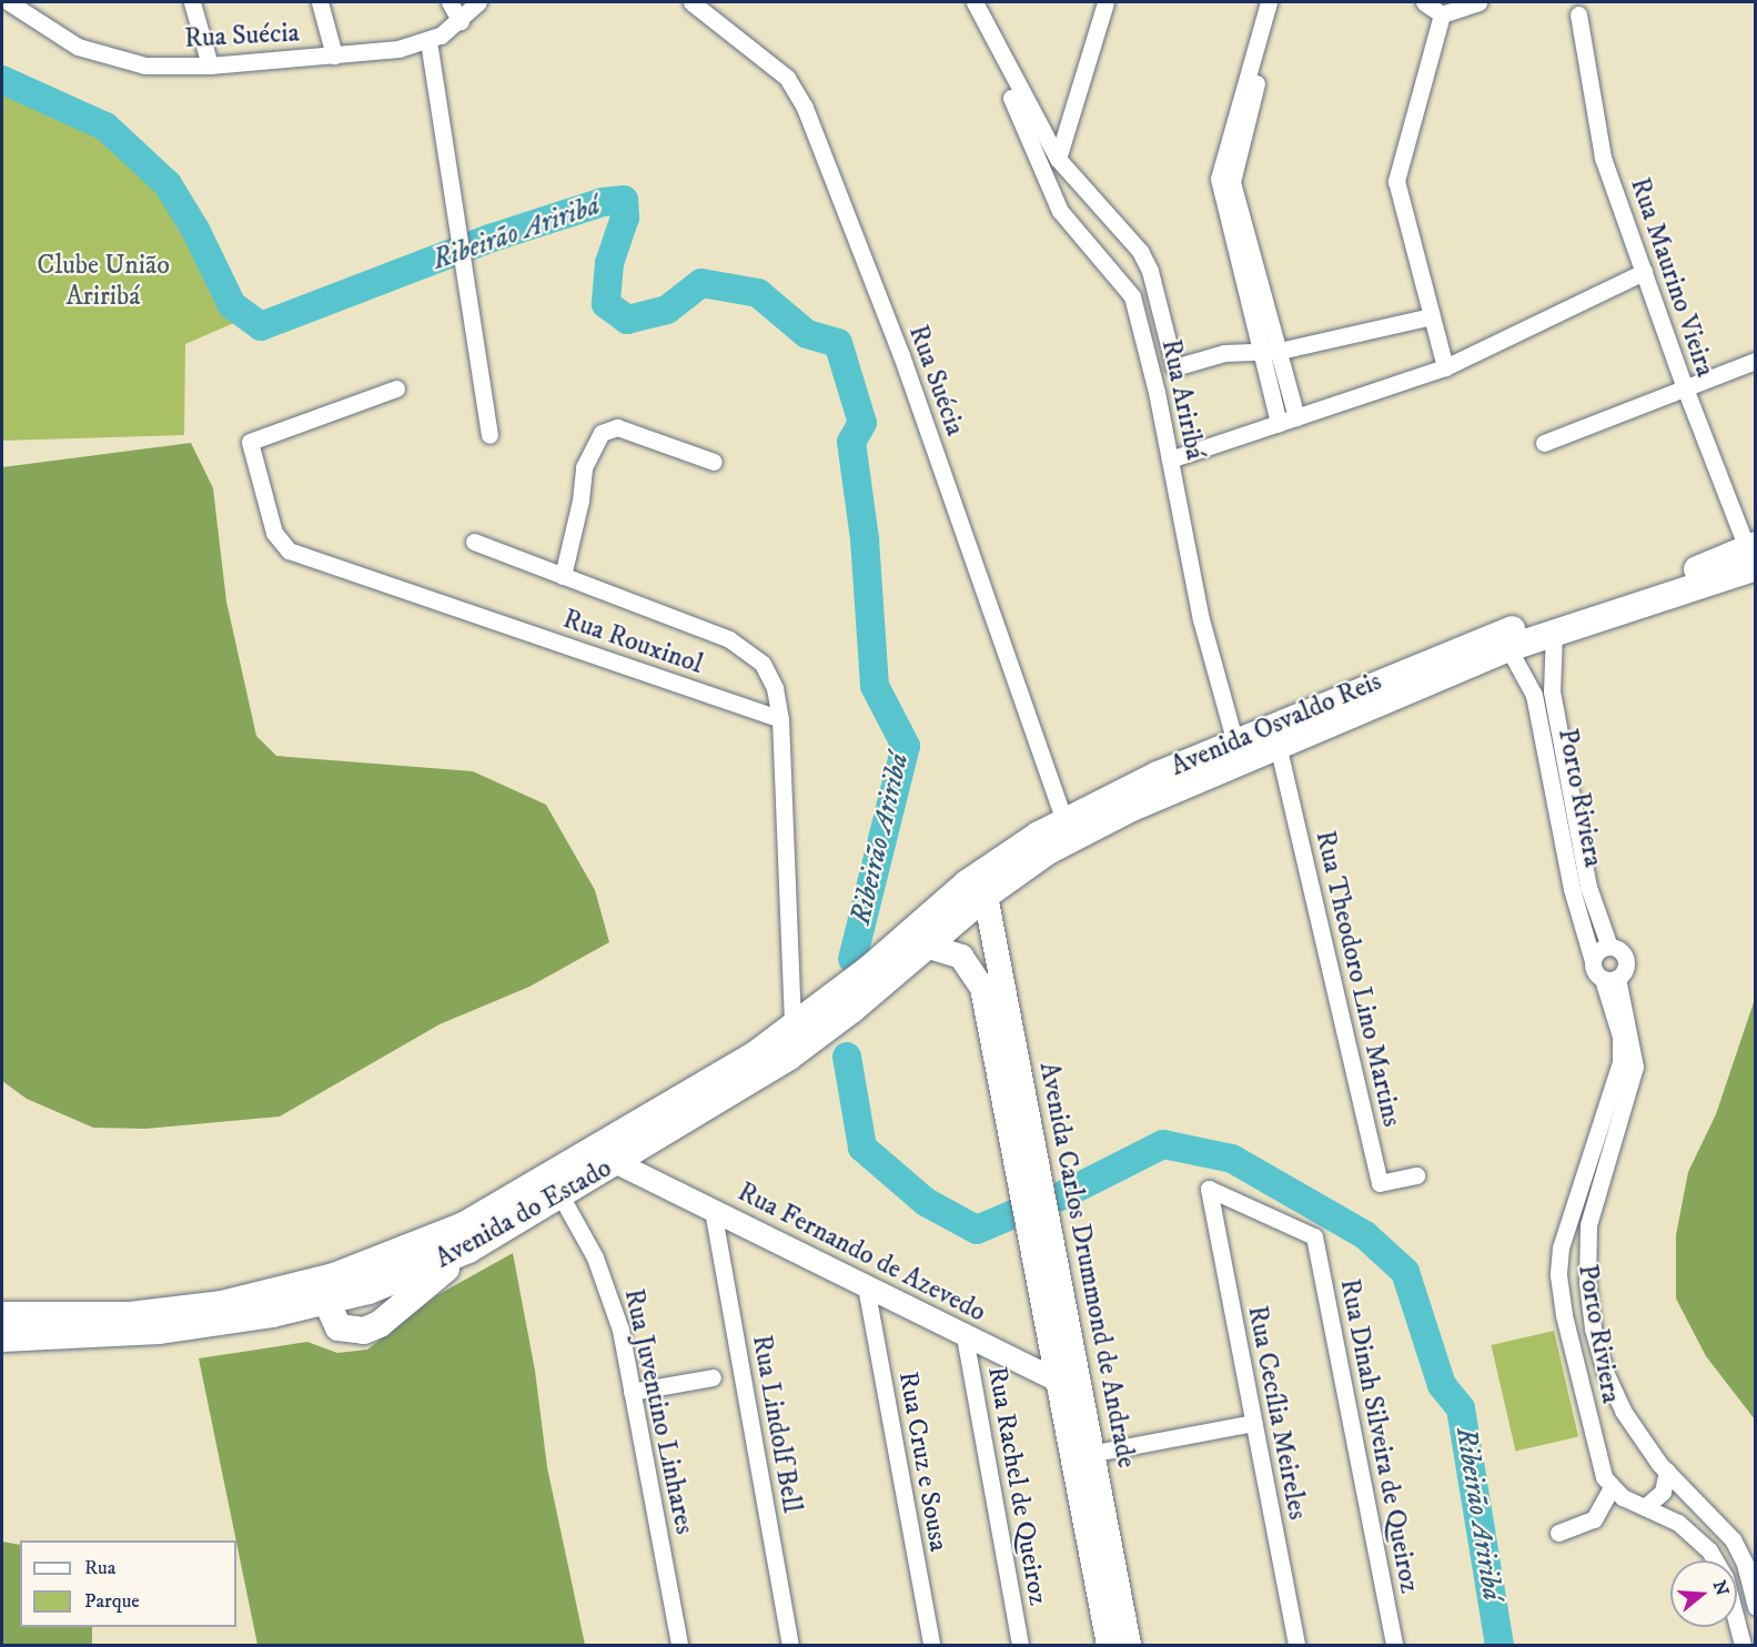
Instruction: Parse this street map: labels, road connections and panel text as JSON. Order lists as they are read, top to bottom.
{
  "streets": {
    "main road": ["Avenida Osvaldo Reis", "Avenida do Estado", "Avenida Carlos Drummond de Andrade"],
    "street": [
      "Rua Suécia",
      "Rua Maurino Vieira",
      "Rua Ariribá",
      "Rua Rouxinol",
      "Porto Riviera",
      "Rua Theodoro Lino Martins",
      "Rua Fernando de Azevedo",
      "Rua Juventino Linhares",
      "Rua Cecília Meireles",
      "Rua Lindolf Bell",
      "Rua Dinah Silveira de Queiroz",
      "Rua Cruz e Sousa",
      "Rua Rachel de Queiroz"
    ]
  },
  "crossings": [
    ["Rua Suécia", "Avenida Osvaldo Reis"],
    ["Rua Maurino Vieira", "Avenida Osvaldo Reis"],
    ["Rua Ariribá", "Avenida Osvaldo Reis"],
    ["Avenida Osvaldo Reis", "Porto Riviera"],
    ["Avenida Osvaldo Reis", "Rua Theodoro Lino Martins"],
    ["Avenida Osvaldo Reis", "Avenida do Estado"],
    ["Avenida Osvaldo Reis", "Avenida Carlos Drummond de Andrade"],
    ["Avenida do Estado", "Rua Fernando de Azevedo"],
    ["Avenida do Estado", "Rua Juventino Linhares"],
    ["Rua Fernando de Azevedo", "Avenida Carlos Drummond de Andrade"],
    ["Rua Fernando de Azevedo", "Rua Lindolf Bell"],
    ["Rua Fernando de Azevedo", "Rua Cruz e Sousa"],
    ["Rua Fernando de Azevedo", "Rua Rachel de Queiroz"],
    ["Rua Cecília Meireles", "Rua Dinah Silveira de Queiroz"]
  ],
  "water": ["Ribeirão Ariribá"],
  "parks": ["Clube União Ariribá"],
  "legend": ["Rua", "Parque"],
  "north": "right"
}
